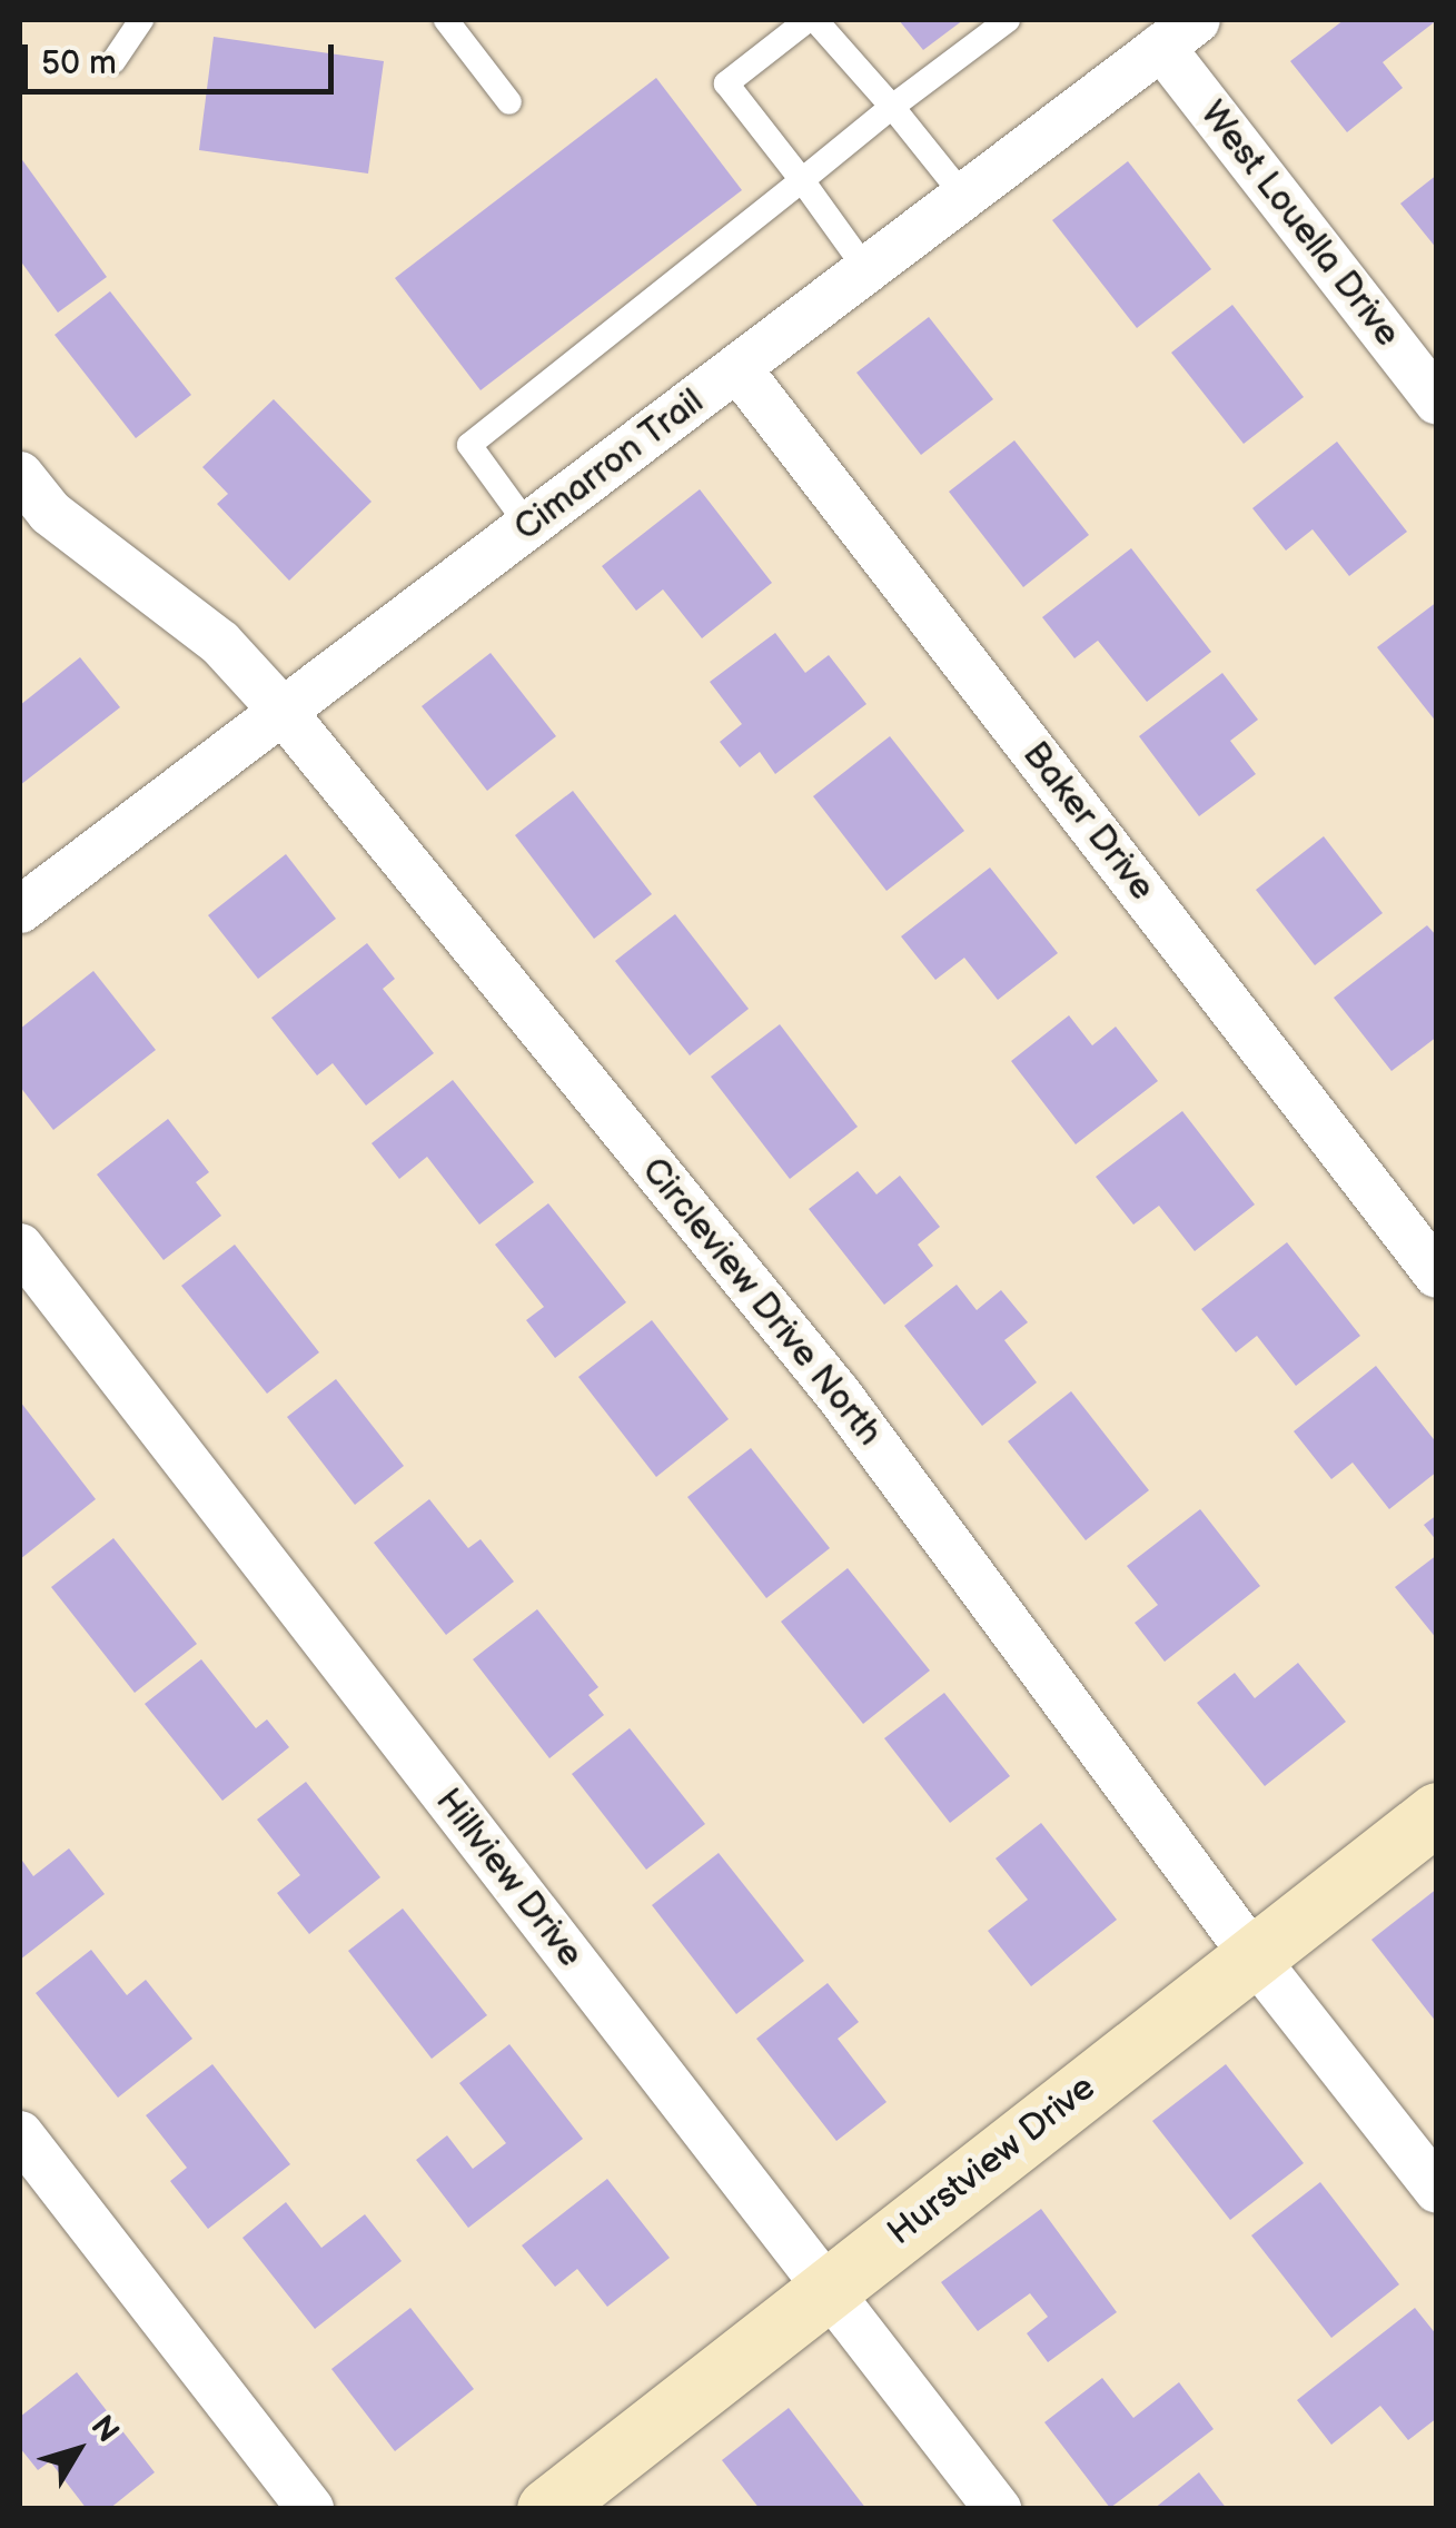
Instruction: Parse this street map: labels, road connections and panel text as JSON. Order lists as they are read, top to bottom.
{
  "streets": {
    "street": [
      "West Louella Drive",
      "Cimarron Trail",
      "Baker Drive",
      "Circleview Drive North",
      "Hillview Drive",
      "Hurstview Drive"
    ]
  },
  "crossings": [
    ["West Louella Drive", "Cimarron Trail"],
    ["Cimarron Trail", "Baker Drive"],
    ["Cimarron Trail", "Circleview Drive North"],
    ["Circleview Drive North", "Hurstview Drive"],
    ["Hillview Drive", "Hurstview Drive"]
  ],
  "scale_bar": "50 m",
  "north": "top right"
}
